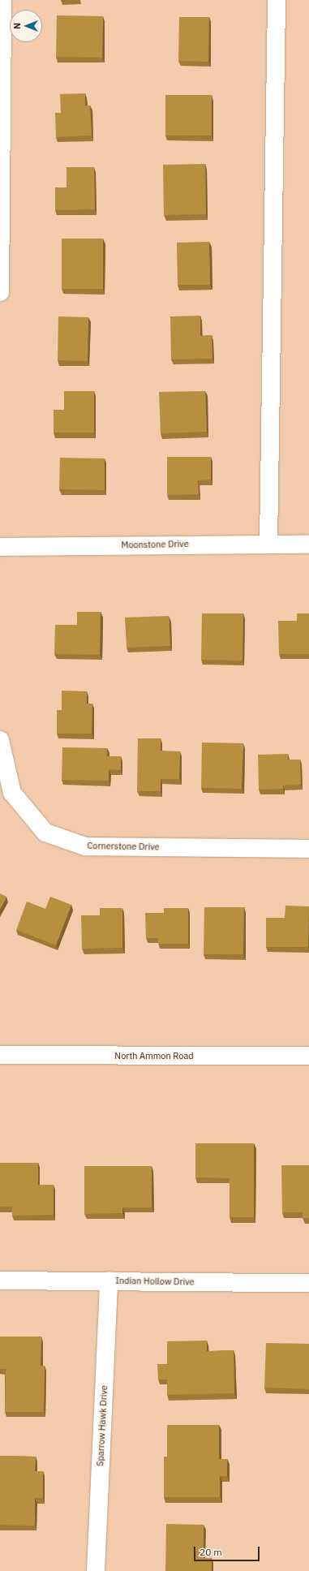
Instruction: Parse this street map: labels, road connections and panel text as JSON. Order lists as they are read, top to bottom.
{
  "streets": {
    "street": [
      "Moonstone Drive",
      "Cornerstone Drive",
      "North Ammon Road",
      "Indian Hollow Drive",
      "Sparrow Hawk Drive"
    ]
  },
  "crossings": [
    ["Indian Hollow Drive", "Sparrow Hawk Drive"]
  ],
  "scale_bar": "20 m",
  "north": "left"
}
